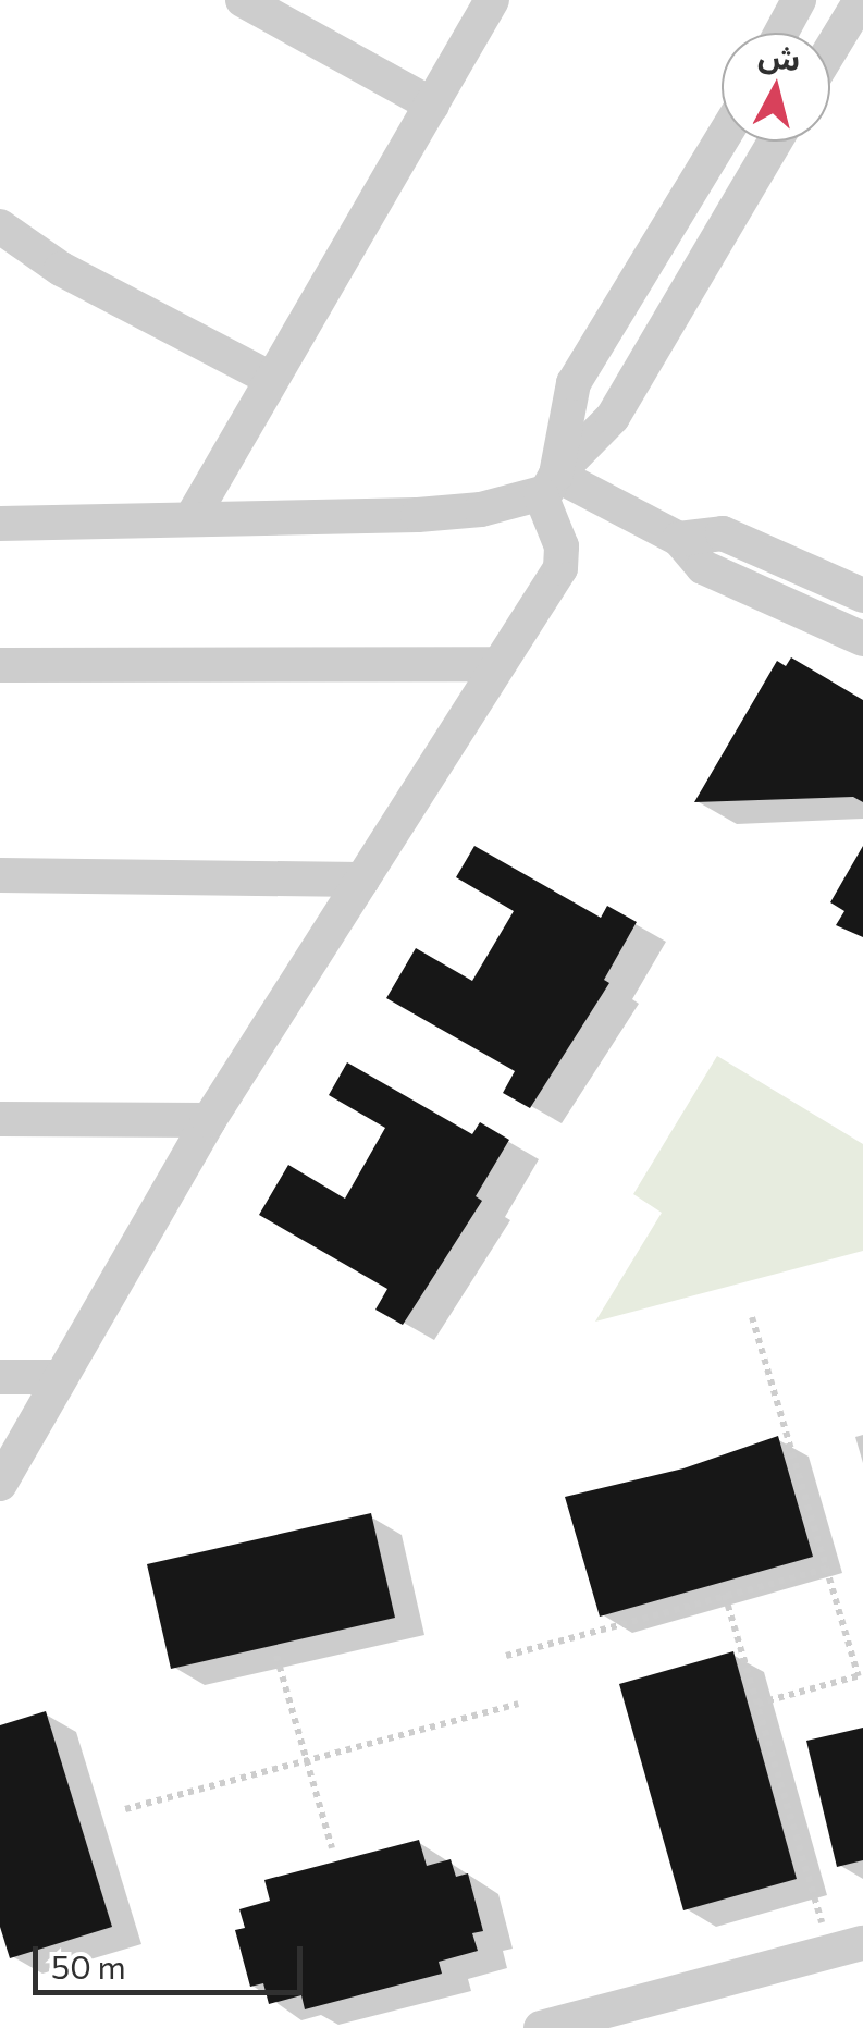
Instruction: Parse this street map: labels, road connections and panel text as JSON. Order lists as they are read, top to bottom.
{
  "scale_bar": "50 m",
  "north": "top"
}
